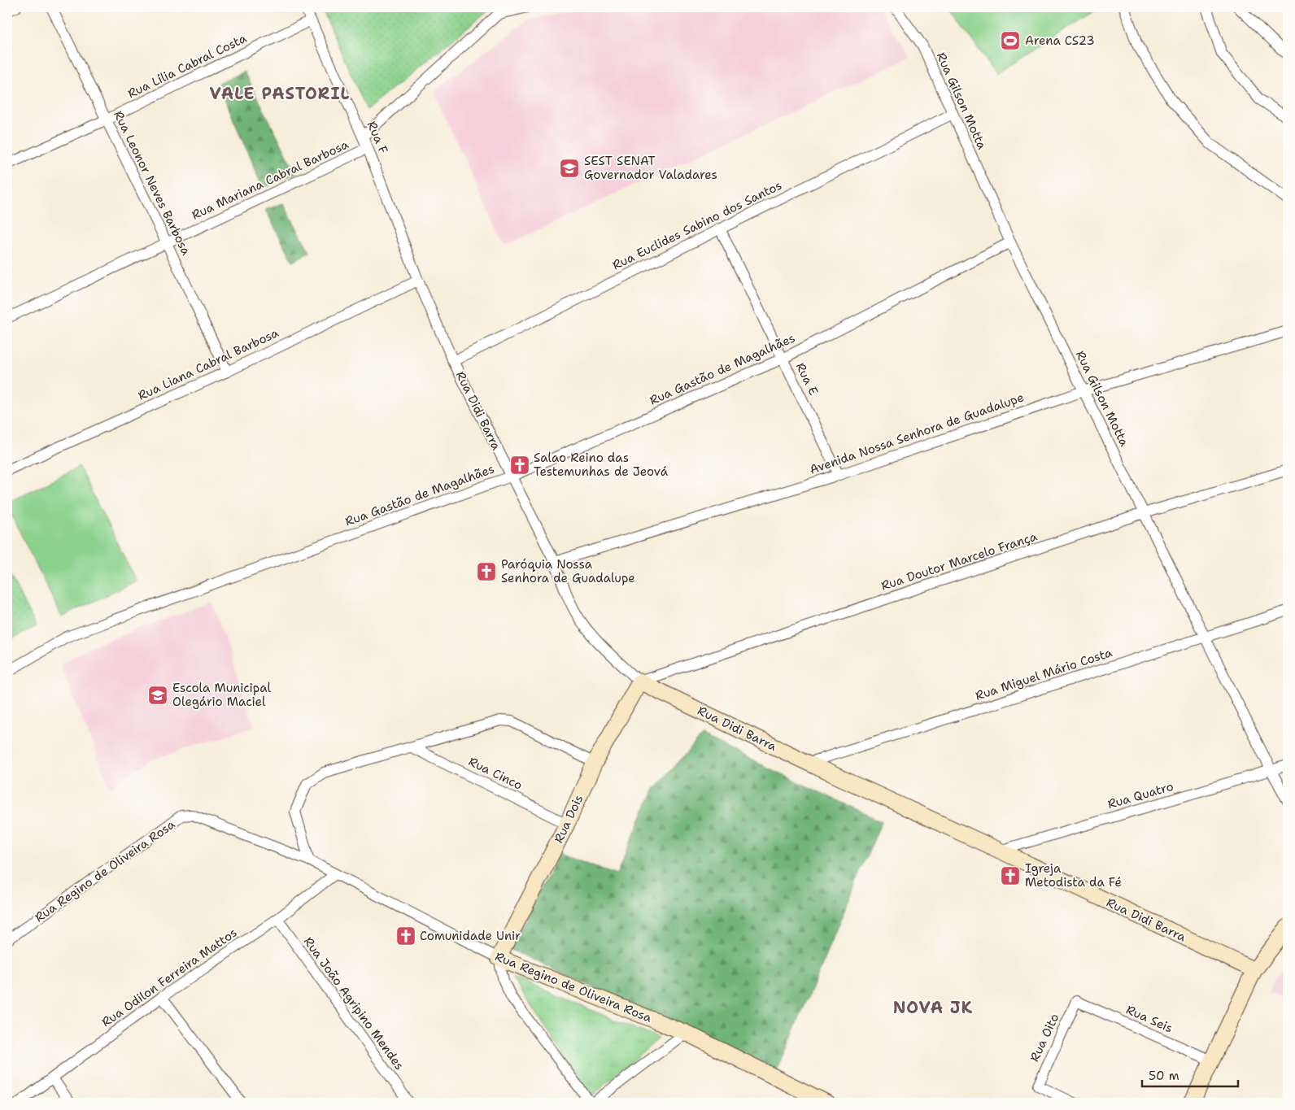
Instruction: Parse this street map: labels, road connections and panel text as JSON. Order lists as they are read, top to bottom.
{
  "streets": {
    "street": [
      "Rua Lília Cabral Costa",
      "Rua Gilson Motta",
      "Rua F",
      "Rua Mariana Cabral Barbosa",
      "Rua Leonor Neves Barbosa",
      "Rua Euclides Sabino dos Santos",
      "Rua Liana Cabral Barbosa",
      "Rua Gastão de Magalhães",
      "Rua E",
      "Rua Didi Barra",
      "Avenida Nossa Senhora de Guadalupe",
      "Rua Doutor Marcelo França",
      "Rua Miguel Mário Costa",
      "Rua Cinco",
      "Rua Quatro",
      "Rua Dois",
      "Rua Regino de Oliveira Rosa",
      "Rua Odilon Ferreira Mattos",
      "Rua João Agripino Mendes",
      "Rua Seis",
      "Rua Oito"
    ]
  },
  "crossings": [
    ["Rua Lília Cabral Costa", "Rua F"],
    ["Rua Lília Cabral Costa", "Rua Leonor Neves Barbosa"],
    ["Rua Gilson Motta", "Rua Euclides Sabino dos Santos"],
    ["Rua Gilson Motta", "Rua Gastão de Magalhães"],
    ["Rua Gilson Motta", "Avenida Nossa Senhora de Guadalupe"],
    ["Rua Gilson Motta", "Rua Doutor Marcelo França"],
    ["Rua Gilson Motta", "Rua Miguel Mário Costa"],
    ["Rua Gilson Motta", "Rua Quatro"],
    ["Rua F", "Rua Mariana Cabral Barbosa"],
    ["Rua F", "Rua Liana Cabral Barbosa"],
    ["Rua F", "Rua Didi Barra"],
    ["Rua Mariana Cabral Barbosa", "Rua Leonor Neves Barbosa"],
    ["Rua Leonor Neves Barbosa", "Rua Liana Cabral Barbosa"],
    ["Rua Euclides Sabino dos Santos", "Rua E"],
    ["Rua Euclides Sabino dos Santos", "Rua Didi Barra"],
    ["Rua Liana Cabral Barbosa", "Rua Didi Barra"],
    ["Rua Gastão de Magalhães", "Rua E"],
    ["Rua Gastão de Magalhães", "Rua Didi Barra"],
    ["Rua E", "Avenida Nossa Senhora de Guadalupe"],
    ["Rua Didi Barra", "Avenida Nossa Senhora de Guadalupe"],
    ["Rua Didi Barra", "Rua Doutor Marcelo França"],
    ["Rua Didi Barra", "Rua Miguel Mário Costa"],
    ["Rua Didi Barra", "Rua Quatro"],
    ["Rua Didi Barra", "Rua Dois"],
    ["Rua Doutor Marcelo França", "Rua Dois"],
    ["Rua Cinco", "Rua Dois"],
    ["Rua Dois", "Rua Regino de Oliveira Rosa"],
    ["Rua Regino de Oliveira Rosa", "Rua Odilon Ferreira Mattos"],
    ["Rua Odilon Ferreira Mattos", "Rua João Agripino Mendes"],
    ["Rua Seis", "Rua Oito"]
  ],
  "districts": ["VALE PASTORIL", "NOVA JK"],
  "places": {
    "sports": ["Arena CS23"],
    "school or university": ["SEST SENAT Governador Valadares", "Escola Municipal Olegário Maciel"],
    "church": [
      "Salao Reino das Testemunhas de Jeová",
      "Paróquia Nossa Senhora de Guadalupe",
      "Igreja Metodista da Fé",
      "Comunidade Unir"
    ]
  },
  "scale_bar": "50 m"
}
